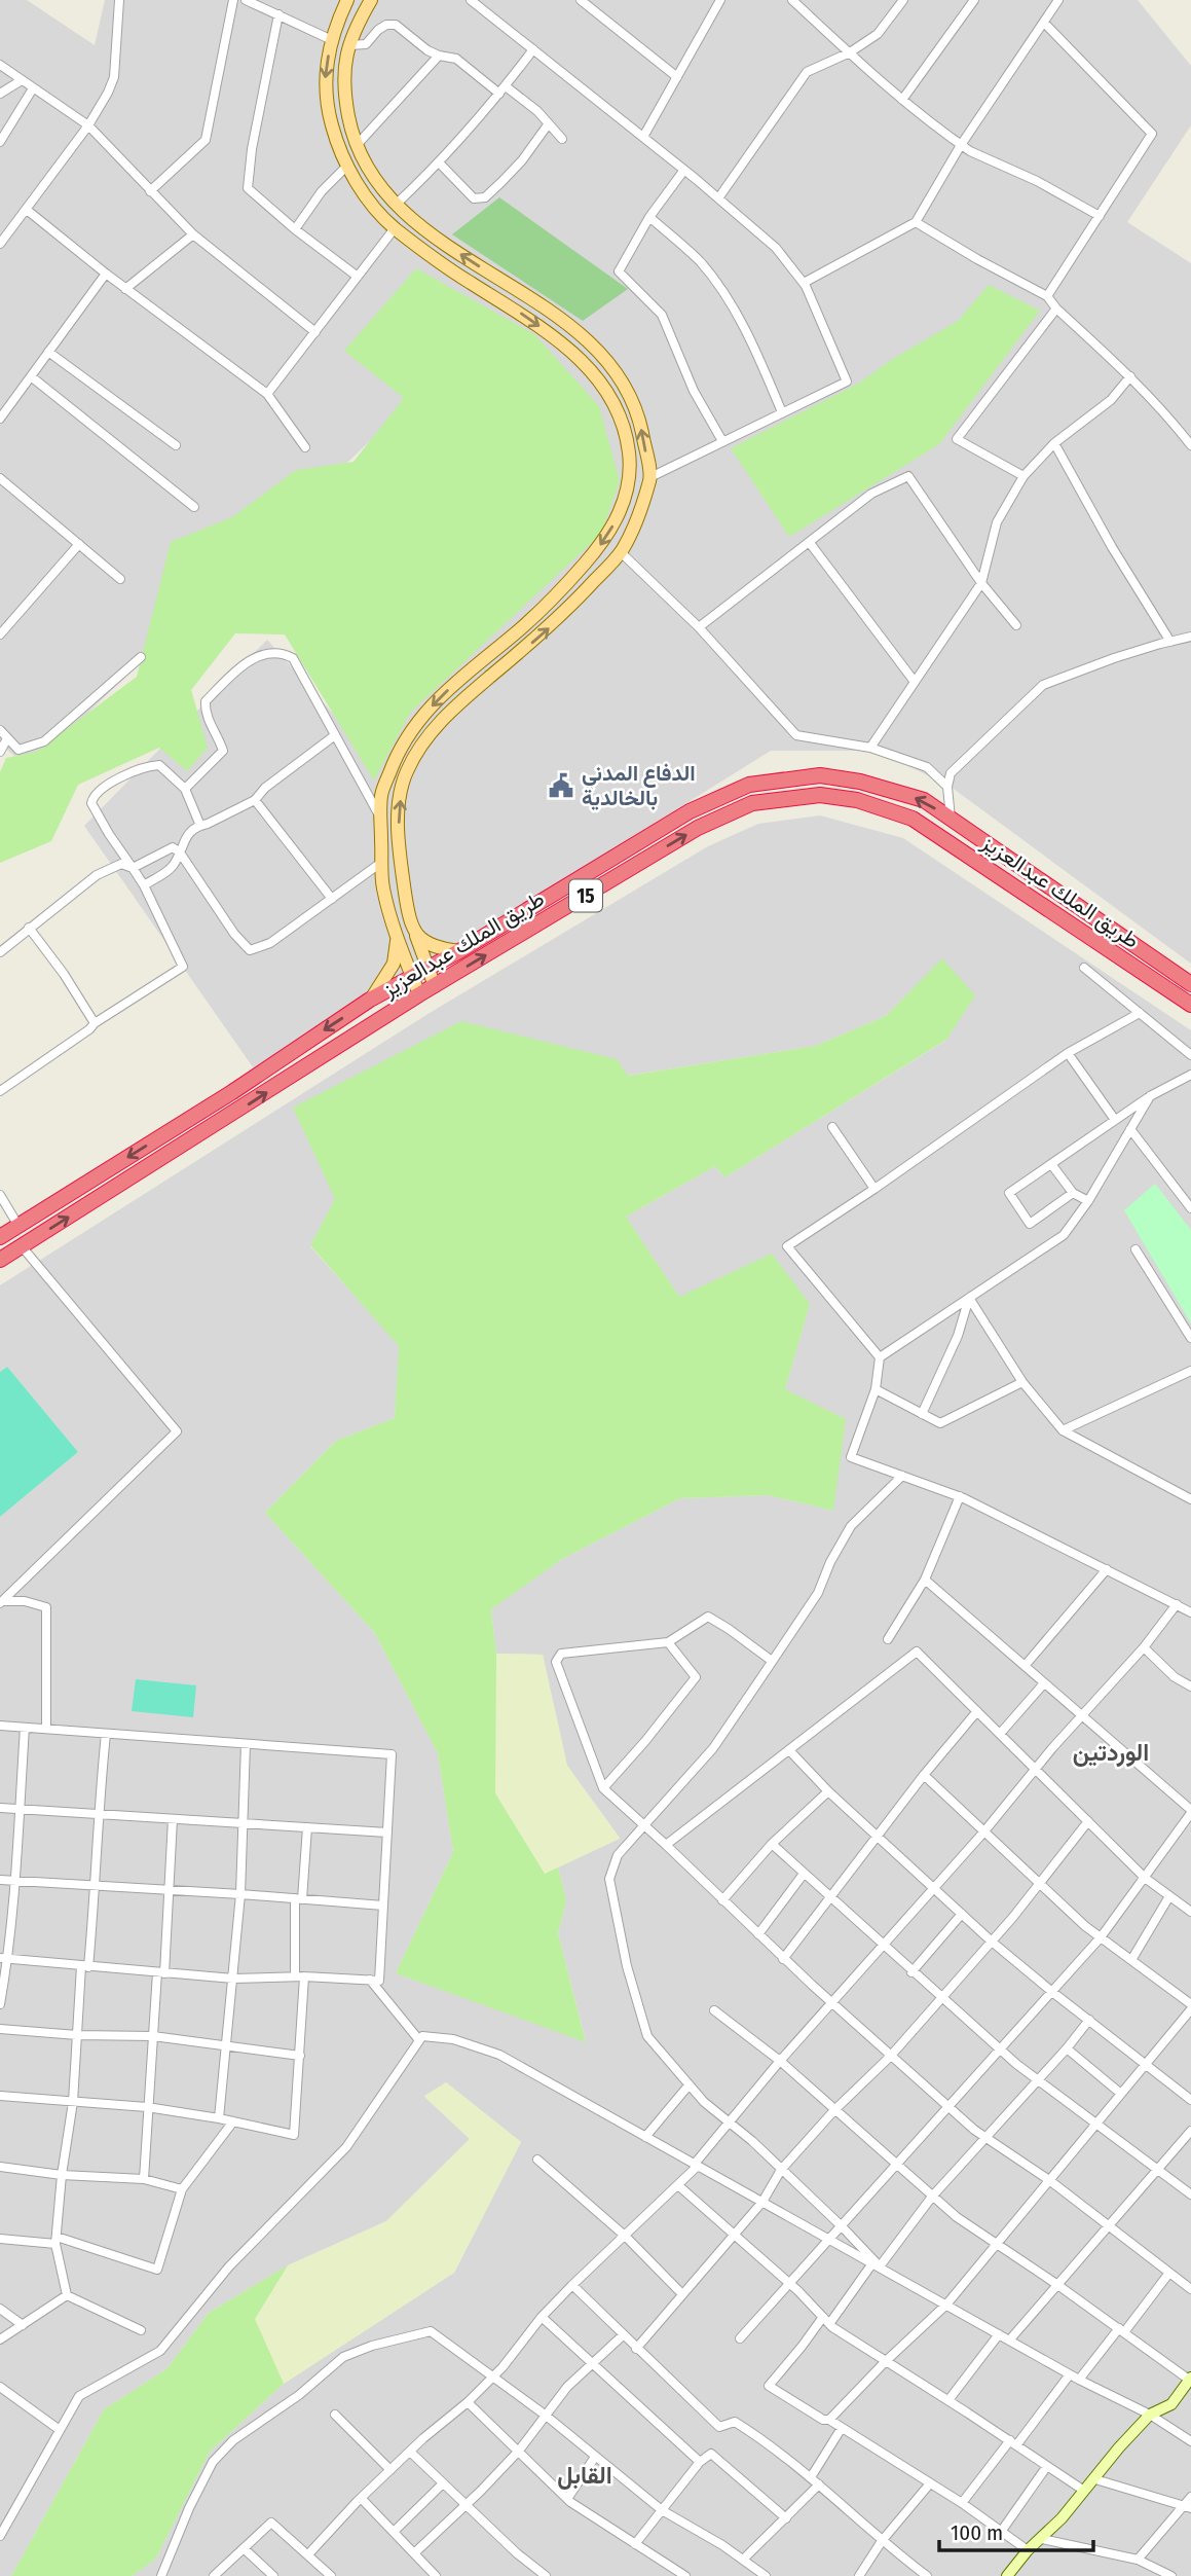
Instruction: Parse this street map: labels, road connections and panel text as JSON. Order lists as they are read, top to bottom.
{
  "streets": {
    "highway": ["طريق الملك عبدالعزيز", "15"]
  },
  "districts": ["الوردتين", "القابل"],
  "places": {
    "public building": ["الدفاع المدني بالخالدية"]
  },
  "scale_bar": "100 m"
}
